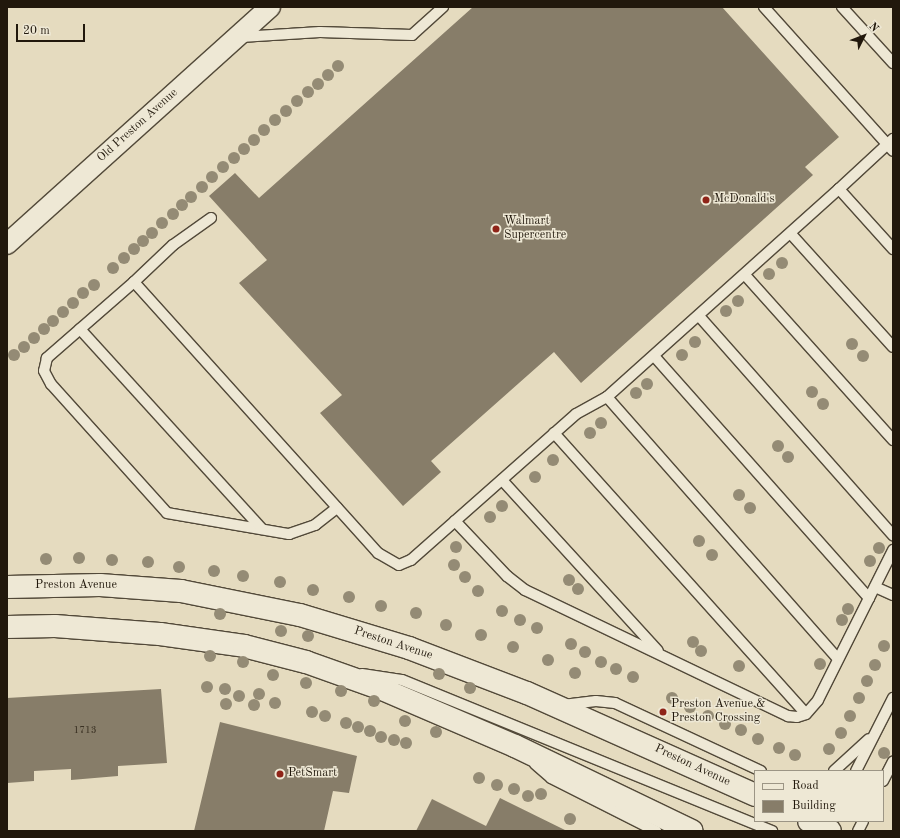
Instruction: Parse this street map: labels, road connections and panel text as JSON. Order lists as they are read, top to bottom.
{
  "streets": {
    "main road": ["Preston Avenue"],
    "street": ["Old Preston Avenue"]
  },
  "places": [
    "McDonald's",
    "Walmart Supercentre",
    "Preston Avenue & Preston Crossing",
    "PetSmart"
  ],
  "house_numbers": ["1713"],
  "legend": ["Road", "Building"],
  "scale_bar": "20 m",
  "north": "top right"
}
